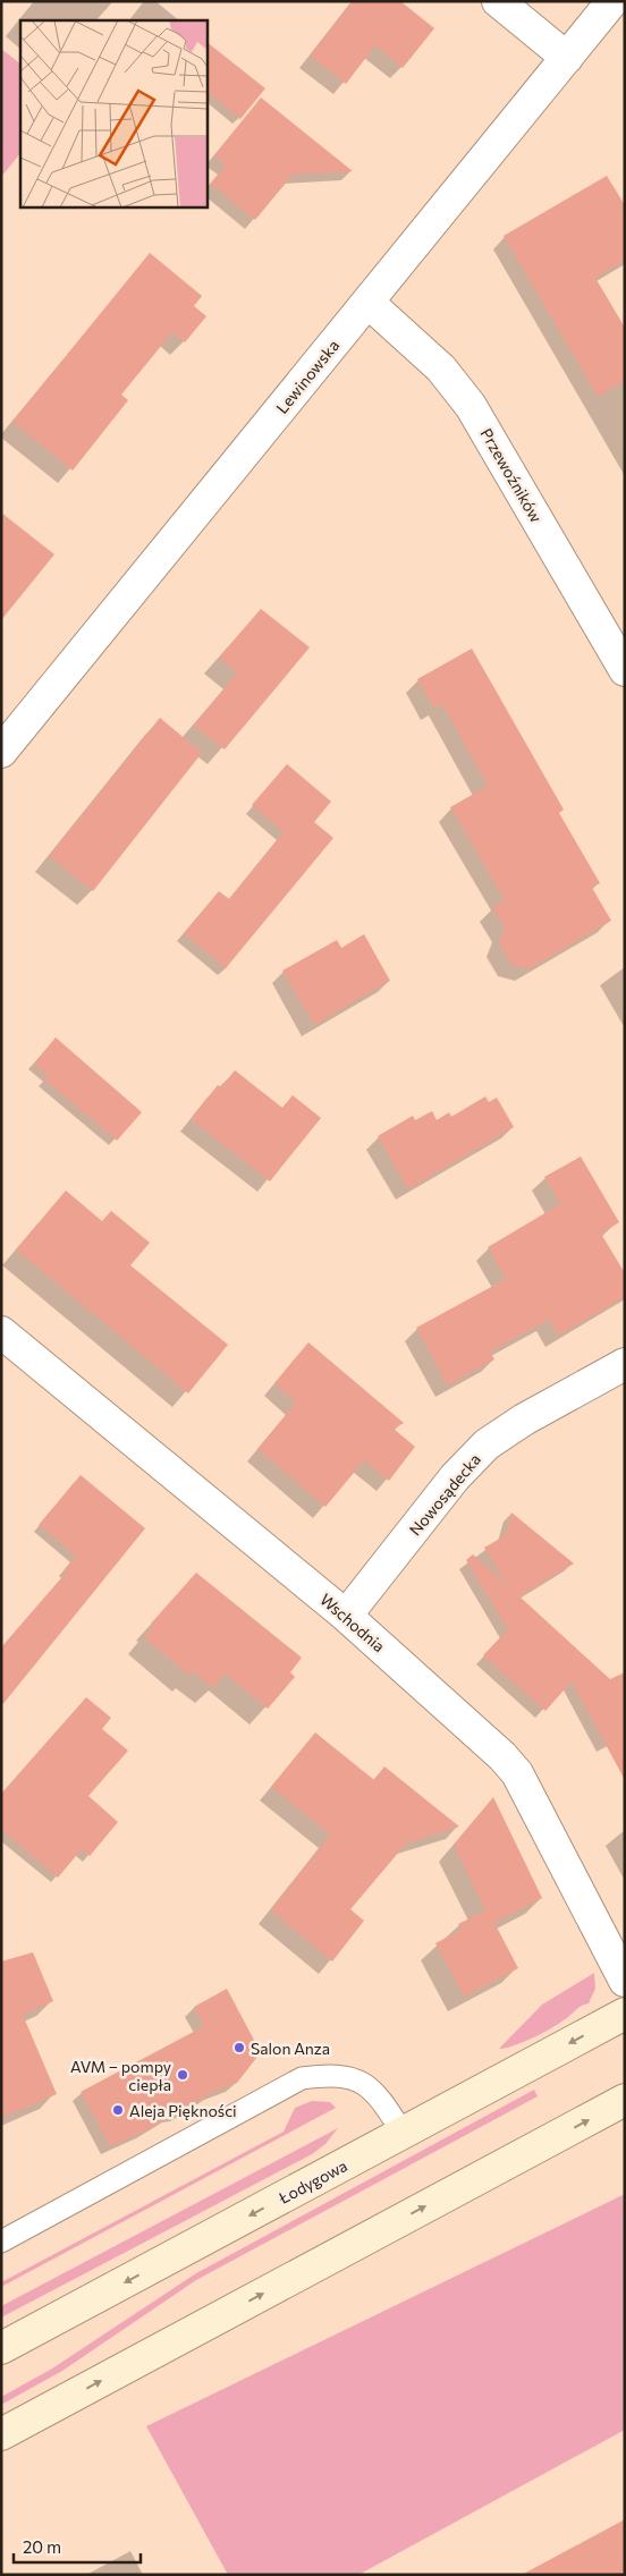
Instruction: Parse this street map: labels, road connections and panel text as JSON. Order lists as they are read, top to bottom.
{
  "streets": {
    "main road": ["Łodygowa"],
    "street": [
      "Lewinowska",
      "Przewoźników",
      "Nowosądecka",
      "Wschodnia"
    ]
  },
  "crossings": [
    ["Lewinowska", "Przewoźników"],
    ["Nowosądecka", "Wschodnia"]
  ],
  "places": ["Salon Anza", "AVM – pompy ciepła", "Aleja Piękności"],
  "scale_bar": "20 m"
}
